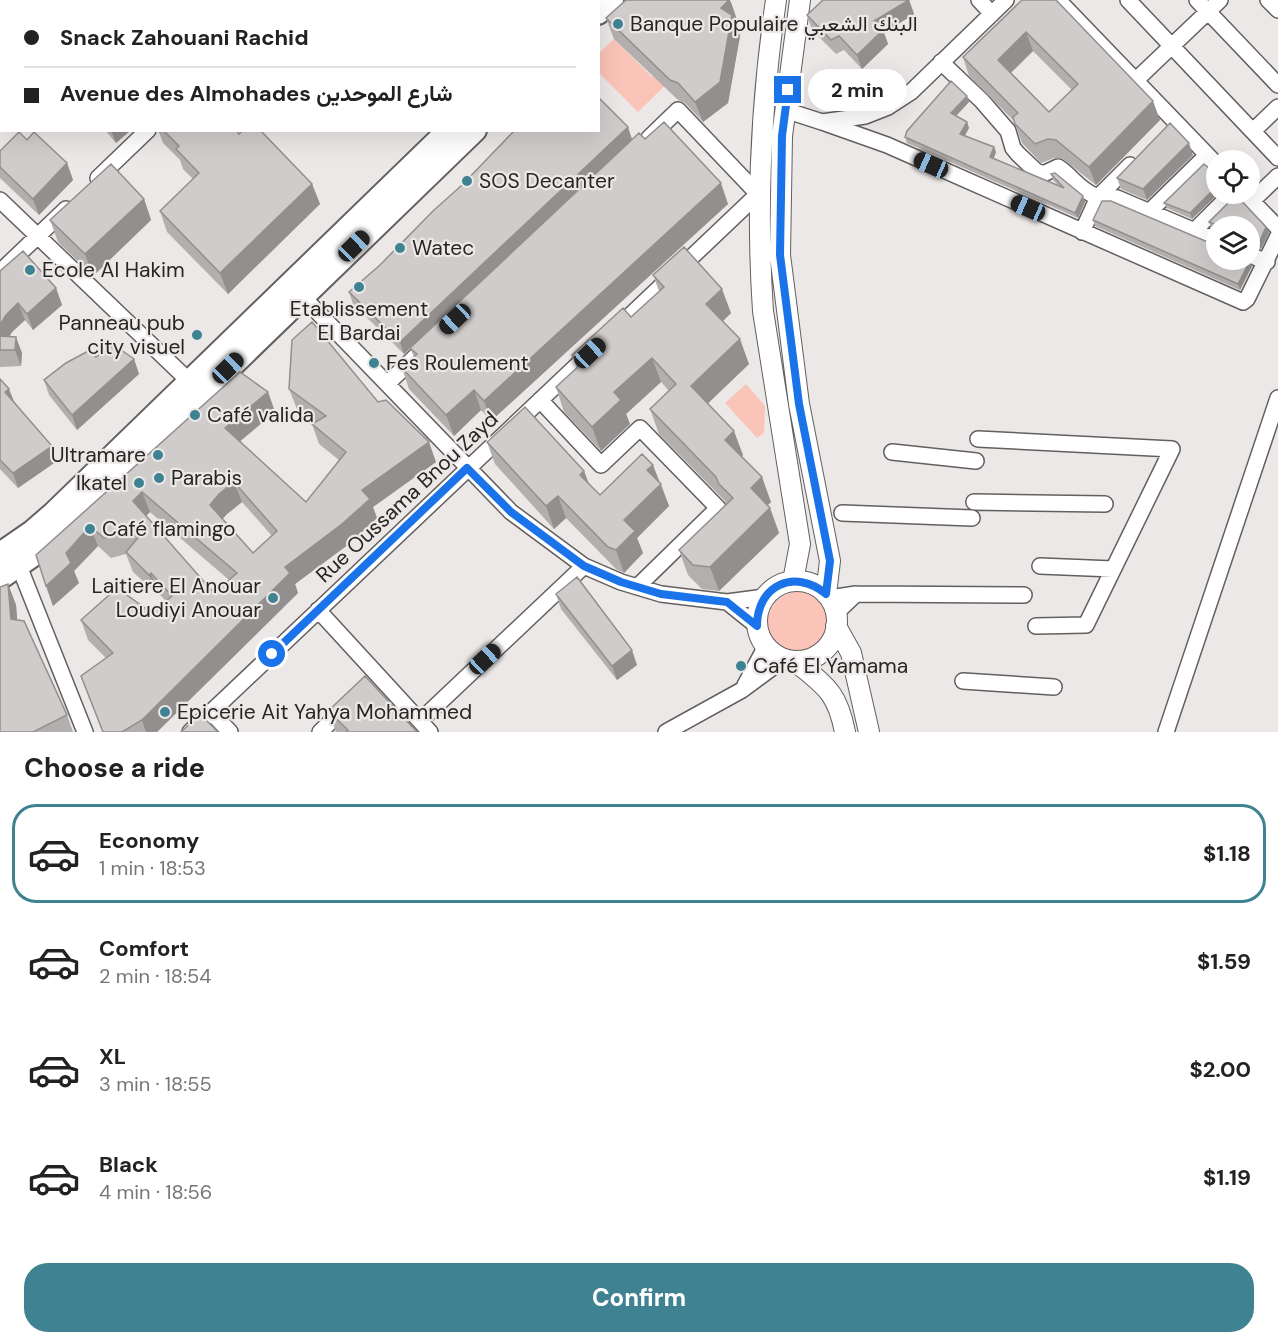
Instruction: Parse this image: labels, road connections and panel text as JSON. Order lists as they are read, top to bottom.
{
  "streets": {
    "street": ["Rue Oussama Bnou Zayd"]
  },
  "places": [
    "Banque Populaire البنك الشعبي",
    "SOS Decanter",
    "Watec",
    "Ecole Al Hakim",
    "Etablissement El Bardai",
    "Panneau pub city visuel",
    "Fes Roulement",
    "Café valida",
    "Ultramare",
    "Parabis",
    "Ikatel",
    "Café flamingo",
    "Laitiere El Anouar Loudiyi Anouar",
    "Café El Yamama",
    "Epicerie Ait Yahya Mohammed"
  ],
  "page": {
    "banner": ["Snack Zahouani Rachid", "Avenue des Almohades شارع الموحدين"],
    "bubble": "2 min",
    "heading": "Choose a ride",
    "list": [
      {
        "name": "Economy",
        "note": "1 min · 18:53",
        "value": "$1.18"
      },
      {
        "name": "Comfort",
        "note": "2 min · 18:54",
        "value": "$1.59"
      },
      {
        "name": "XL",
        "note": "3 min · 18:55",
        "value": "$2.00"
      },
      {
        "name": "Black",
        "note": "4 min · 18:56",
        "value": "$1.19"
      }
    ],
    "buttons": "Confirm"
  }
}
